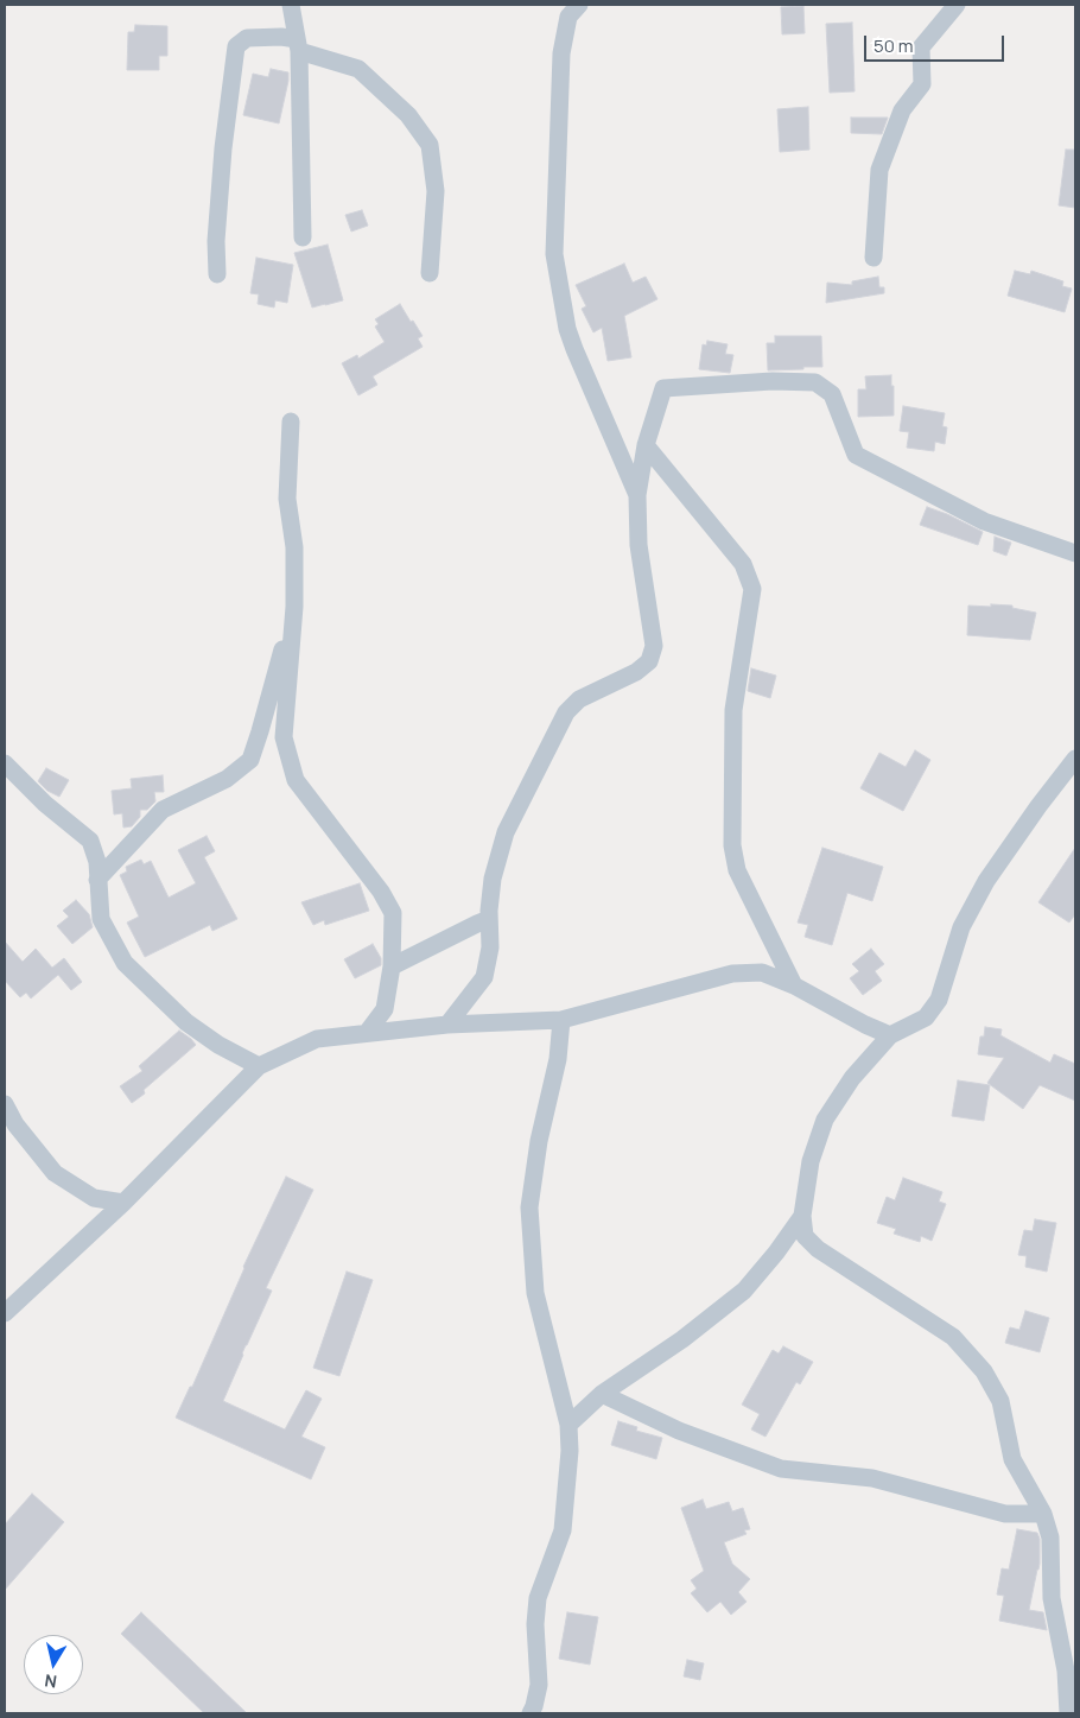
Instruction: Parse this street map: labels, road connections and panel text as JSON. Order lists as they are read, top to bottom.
{
  "scale_bar": "50 m",
  "north": "bottom"
}
